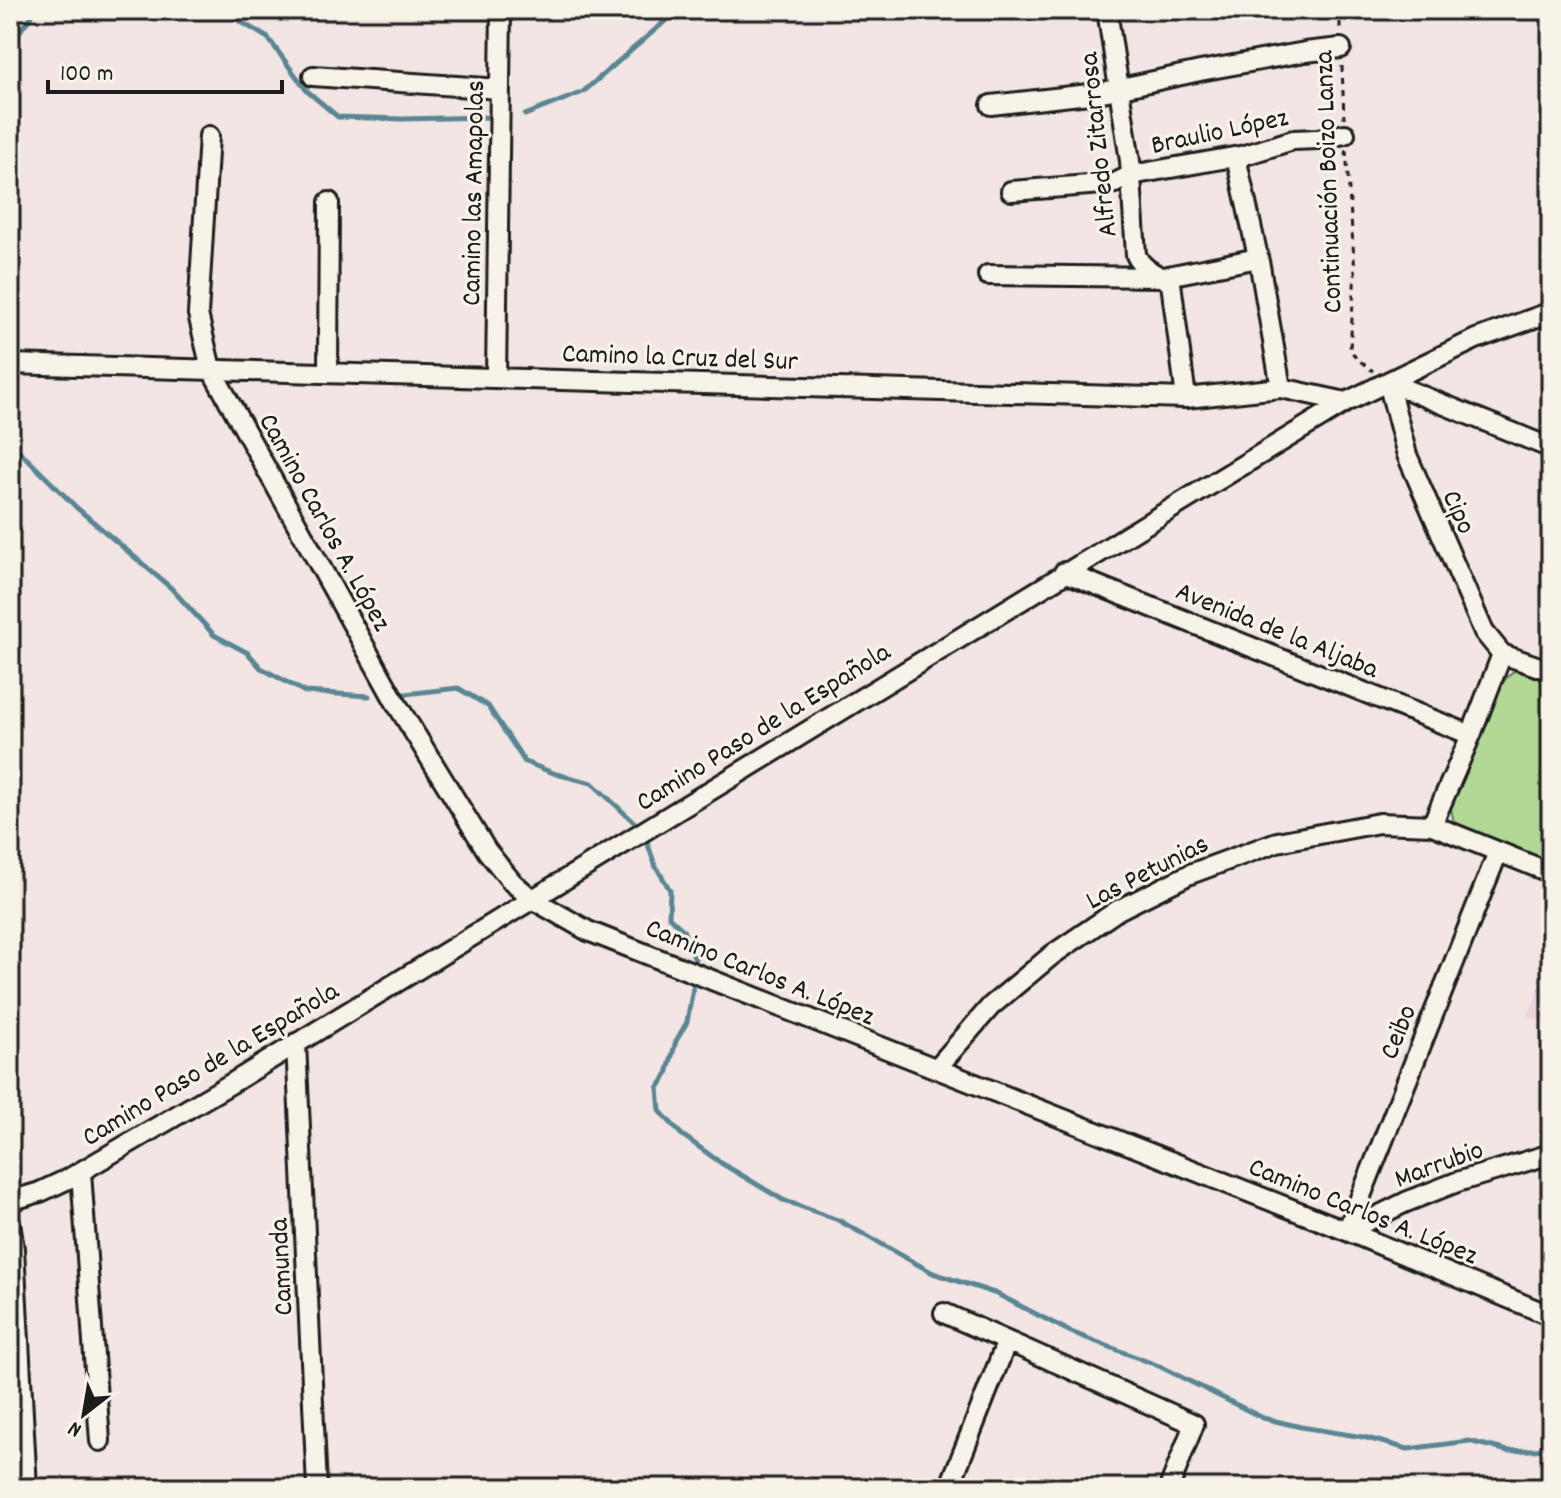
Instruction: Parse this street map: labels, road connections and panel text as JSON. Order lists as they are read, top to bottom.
{
  "streets": {
    "street": [
      "Braulio López",
      "Alfredo Zitarrosa",
      "Camino las Amapolas",
      "Camino la Cruz del Sur",
      "Cipo",
      "Camino Carlos A. López",
      "Avenida de la Aljaba",
      "Camino Paso de la Española",
      "Las Petunias",
      "Ceibo",
      "Marrubio",
      "Camunda"
    ],
    "path": ["Continuación Boizo Lanza"]
  },
  "crossings": [
    ["Braulio López", "Alfredo Zitarrosa"],
    ["Braulio López", "Continuación Boizo Lanza"],
    ["Alfredo Zitarrosa", "Camino la Cruz del Sur"],
    ["Continuación Boizo Lanza", "Cipo"],
    ["Continuación Boizo Lanza", "Camino Paso de la Española"],
    ["Camino las Amapolas", "Camino la Cruz del Sur"],
    ["Camino la Cruz del Sur", "Camino Carlos A. López"],
    ["Camino la Cruz del Sur", "Camino Paso de la Española"],
    ["Cipo", "Camino Paso de la Española"],
    ["Camino Carlos A. López", "Camino Paso de la Española"],
    ["Camino Carlos A. López", "Las Petunias"],
    ["Camino Carlos A. López", "Ceibo"],
    ["Camino Carlos A. López", "Marrubio"],
    ["Avenida de la Aljaba", "Camino Paso de la Española"],
    ["Camino Paso de la Española", "Camunda"],
    ["Ceibo", "Marrubio"]
  ],
  "scale_bar": "100 m",
  "north": "bottom left"
}
